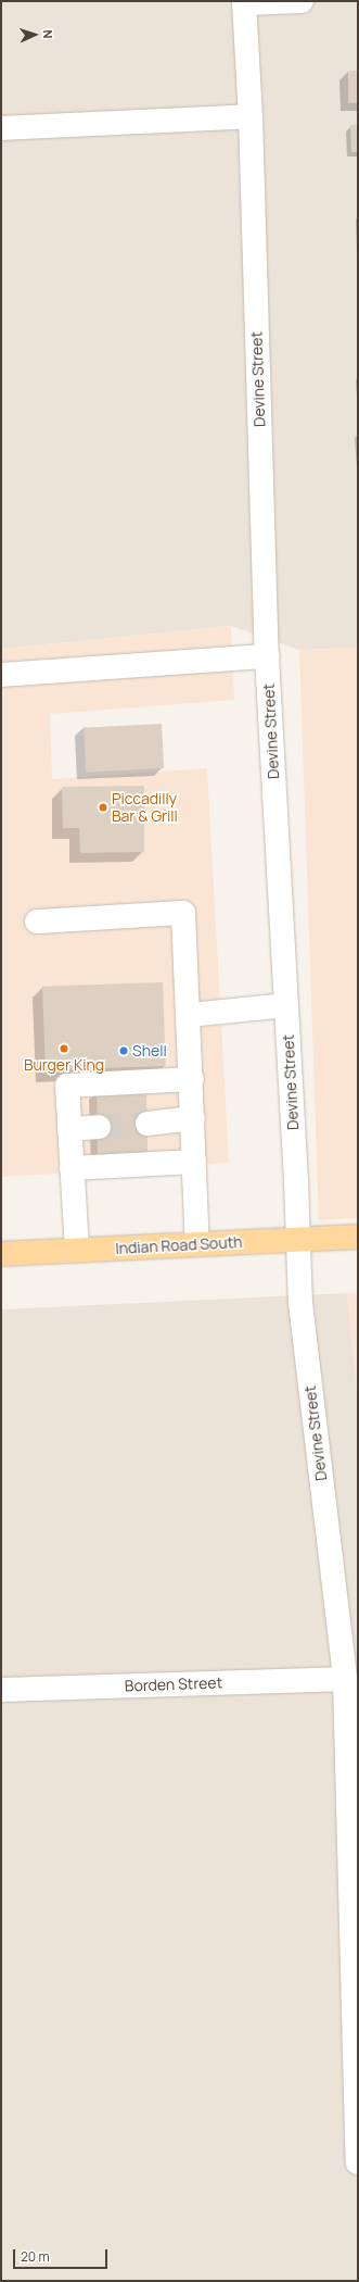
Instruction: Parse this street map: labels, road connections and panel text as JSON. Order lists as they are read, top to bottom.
{
  "streets": {
    "main road": ["Indian Road South"],
    "street": ["Devine Street", "Borden Street"]
  },
  "crossings": [
    ["Devine Street", "Indian Road South"],
    ["Devine Street", "Borden Street"]
  ],
  "places": ["Piccadilly Bar & Grill", "Burger King", "Shell"],
  "scale_bar": "20 m",
  "north": "right"
}
